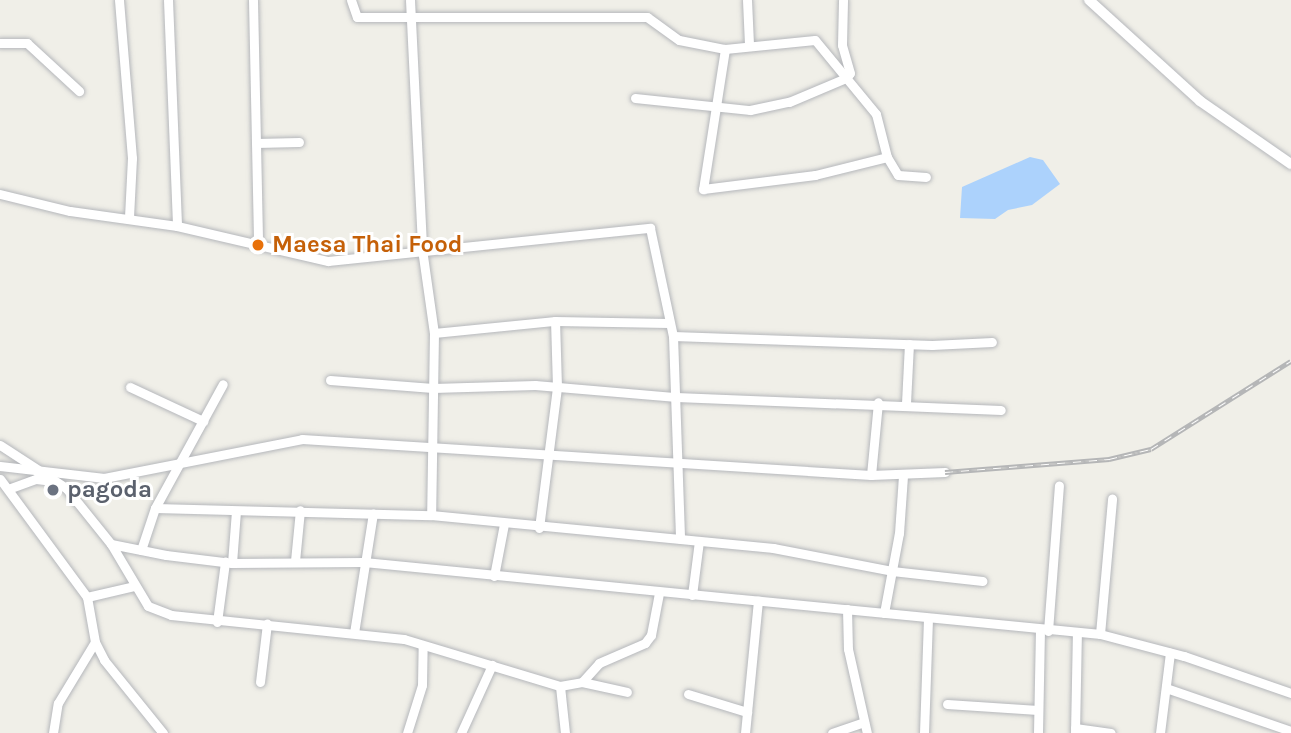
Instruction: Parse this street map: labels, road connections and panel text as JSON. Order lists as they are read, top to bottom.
{
  "places": ["Maesa Thai Food", "pagoda"]
}
